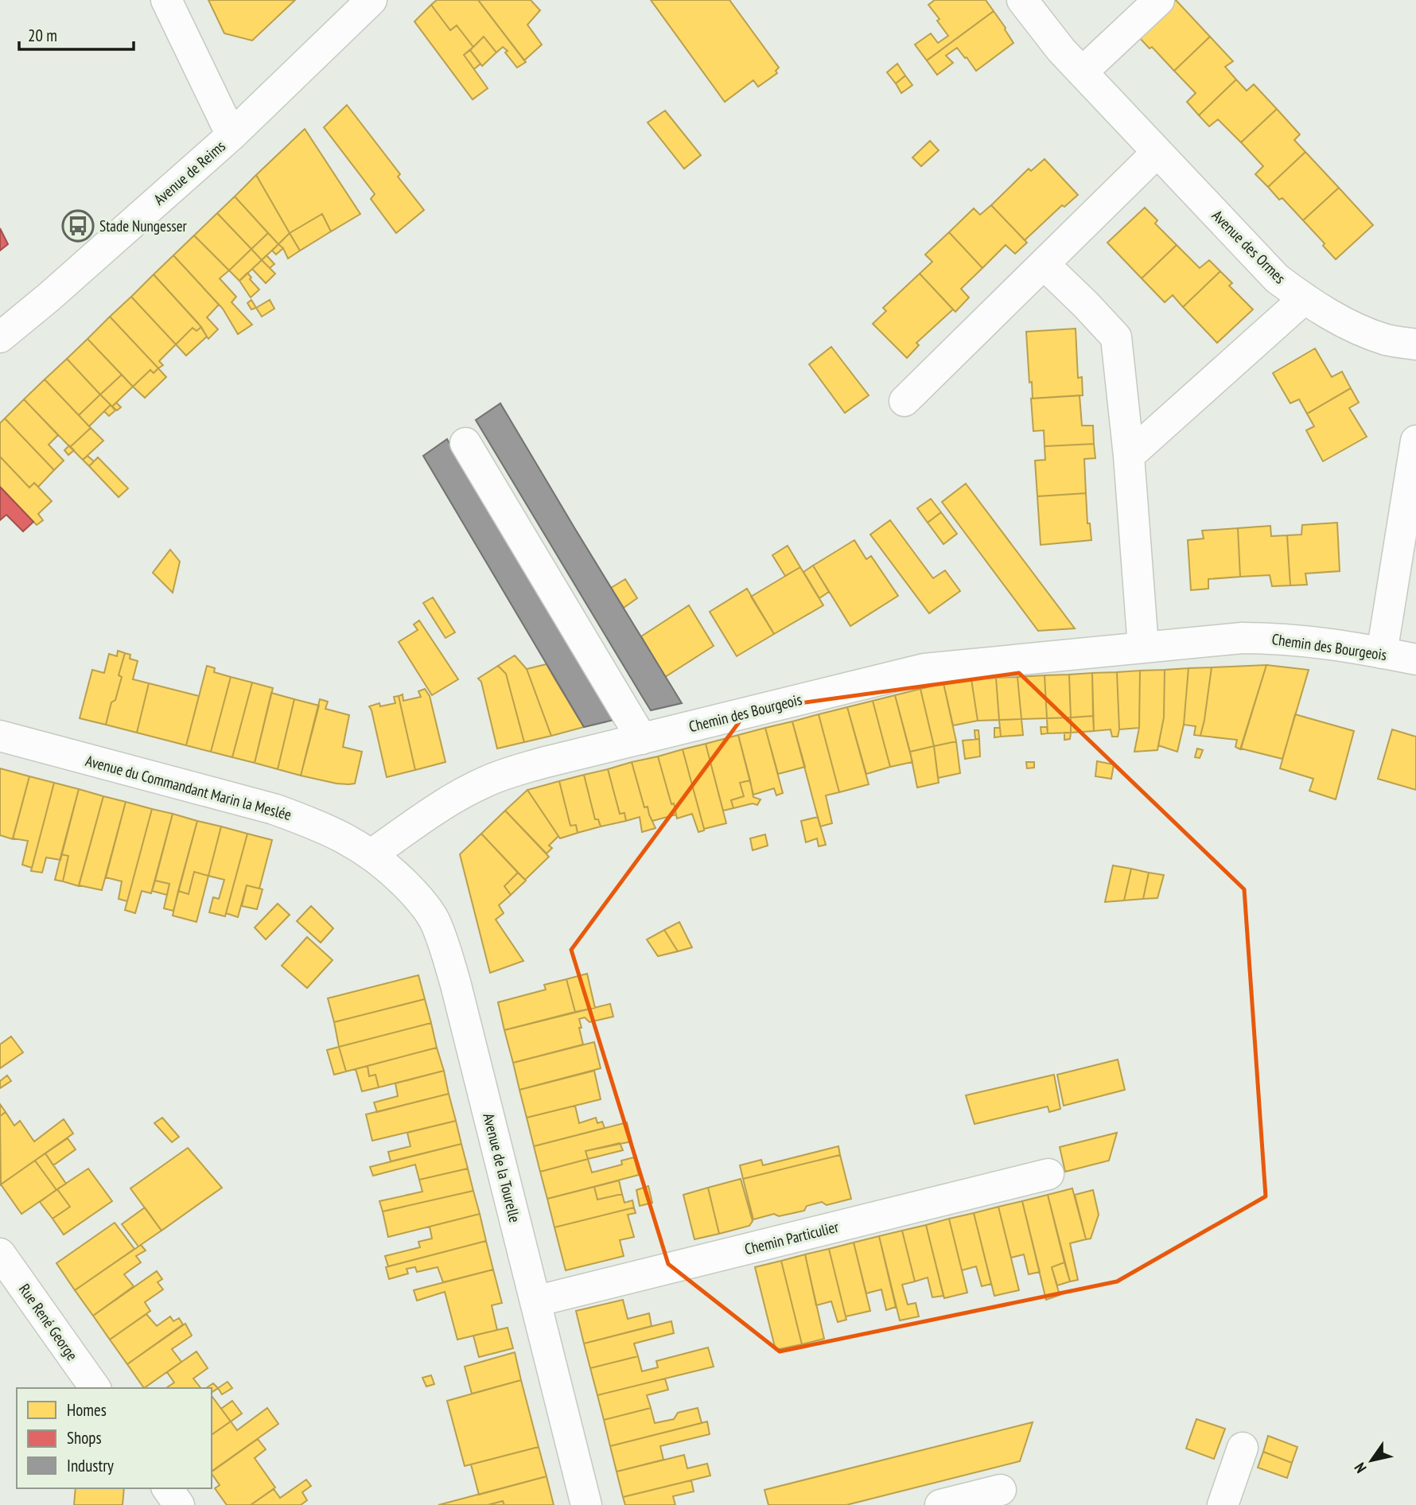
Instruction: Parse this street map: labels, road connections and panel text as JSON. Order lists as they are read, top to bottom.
{
  "streets": {
    "street": [
      "Avenue de Reims",
      "Avenue des Ormes",
      "Chemin des Bourgeois",
      "Avenue du Commandant Marin la Meslée",
      "Avenue de la Tourelle",
      "Chemin Particulier",
      "Rue René George"
    ]
  },
  "crossings": [
    ["Chemin des Bourgeois", "Avenue du Commandant Marin la Meslée"],
    ["Chemin des Bourgeois", "Avenue de la Tourelle"],
    ["Avenue du Commandant Marin la Meslée", "Avenue de la Tourelle"],
    ["Avenue de la Tourelle", "Chemin Particulier"]
  ],
  "places": {
    "bus stop": ["Stade Nungesser"]
  },
  "legend": ["Homes", "Shops", "Industry"],
  "scale_bar": "20 m",
  "north": "bottom left"
}
